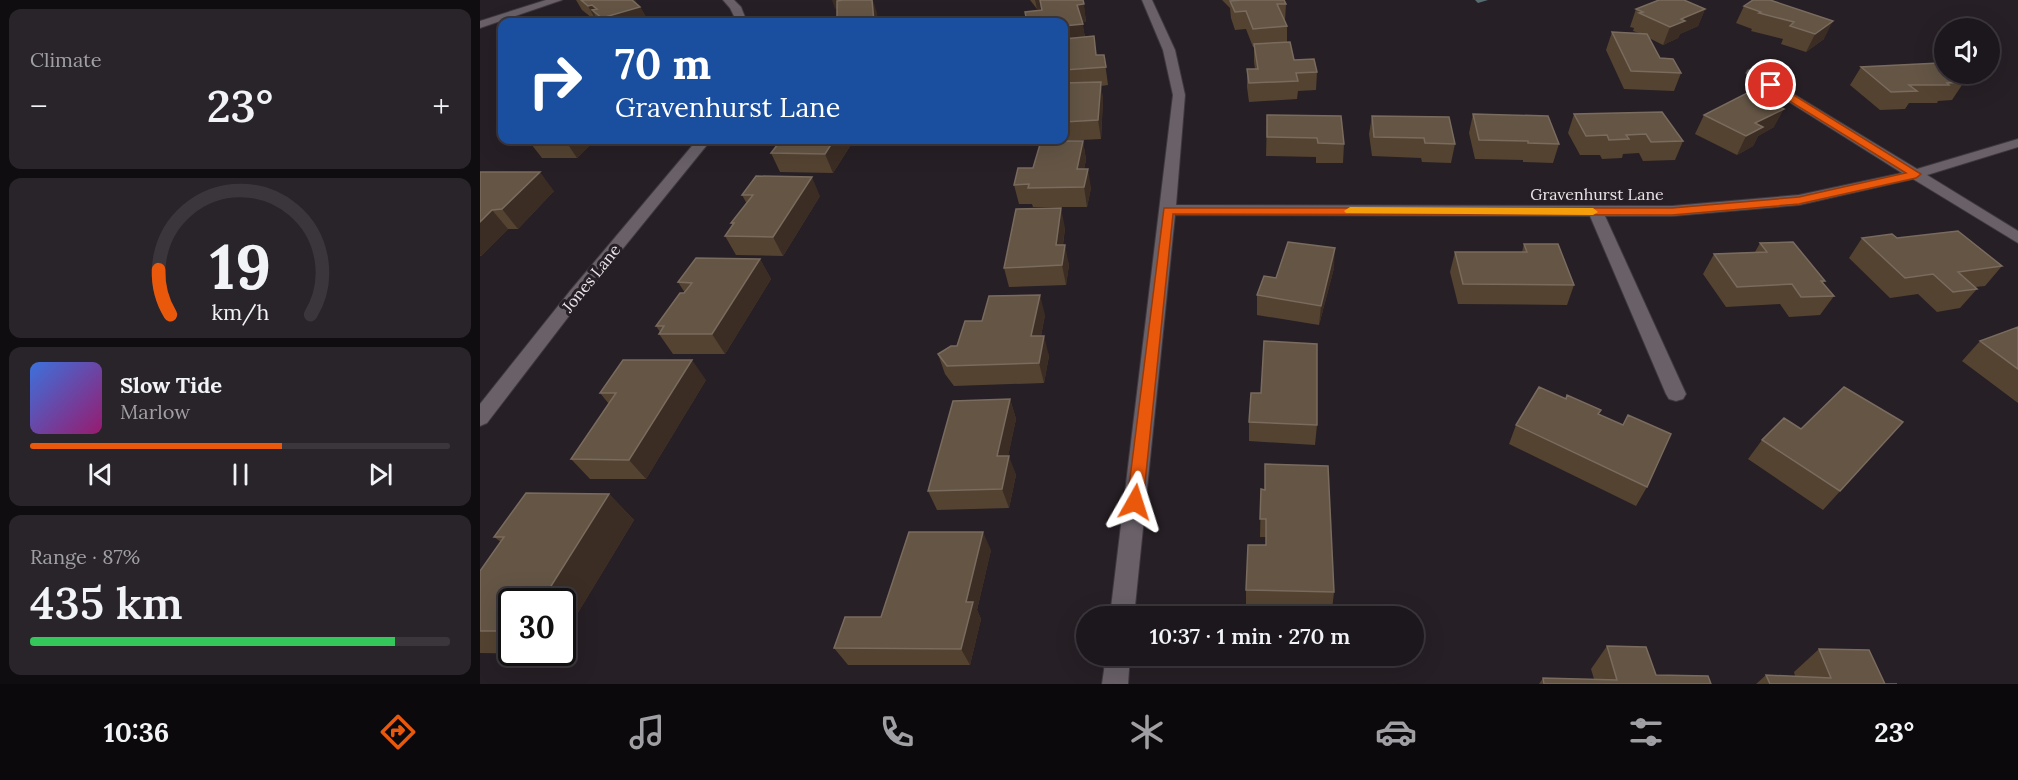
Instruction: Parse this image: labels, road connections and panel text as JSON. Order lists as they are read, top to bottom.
{
  "streets": {
    "street": ["Gravenhurst Lane", "Jones Lane"]
  },
  "page": {
    "tile": [
      "Climate",
      ["Range · 87%", "435 km"]
    ],
    "turn": ["70 m", "Gravenhurst Lane"],
    "heat": ["−", "23°", "+"],
    "song": ["Slow Tide", "Marlow"],
    "limit": "30",
    "trip": "10:37 · 1 min · 270 m",
    "tabs": ["10:36", "23°"],
    "gauge": ["19", "km/h"]
  }
}
